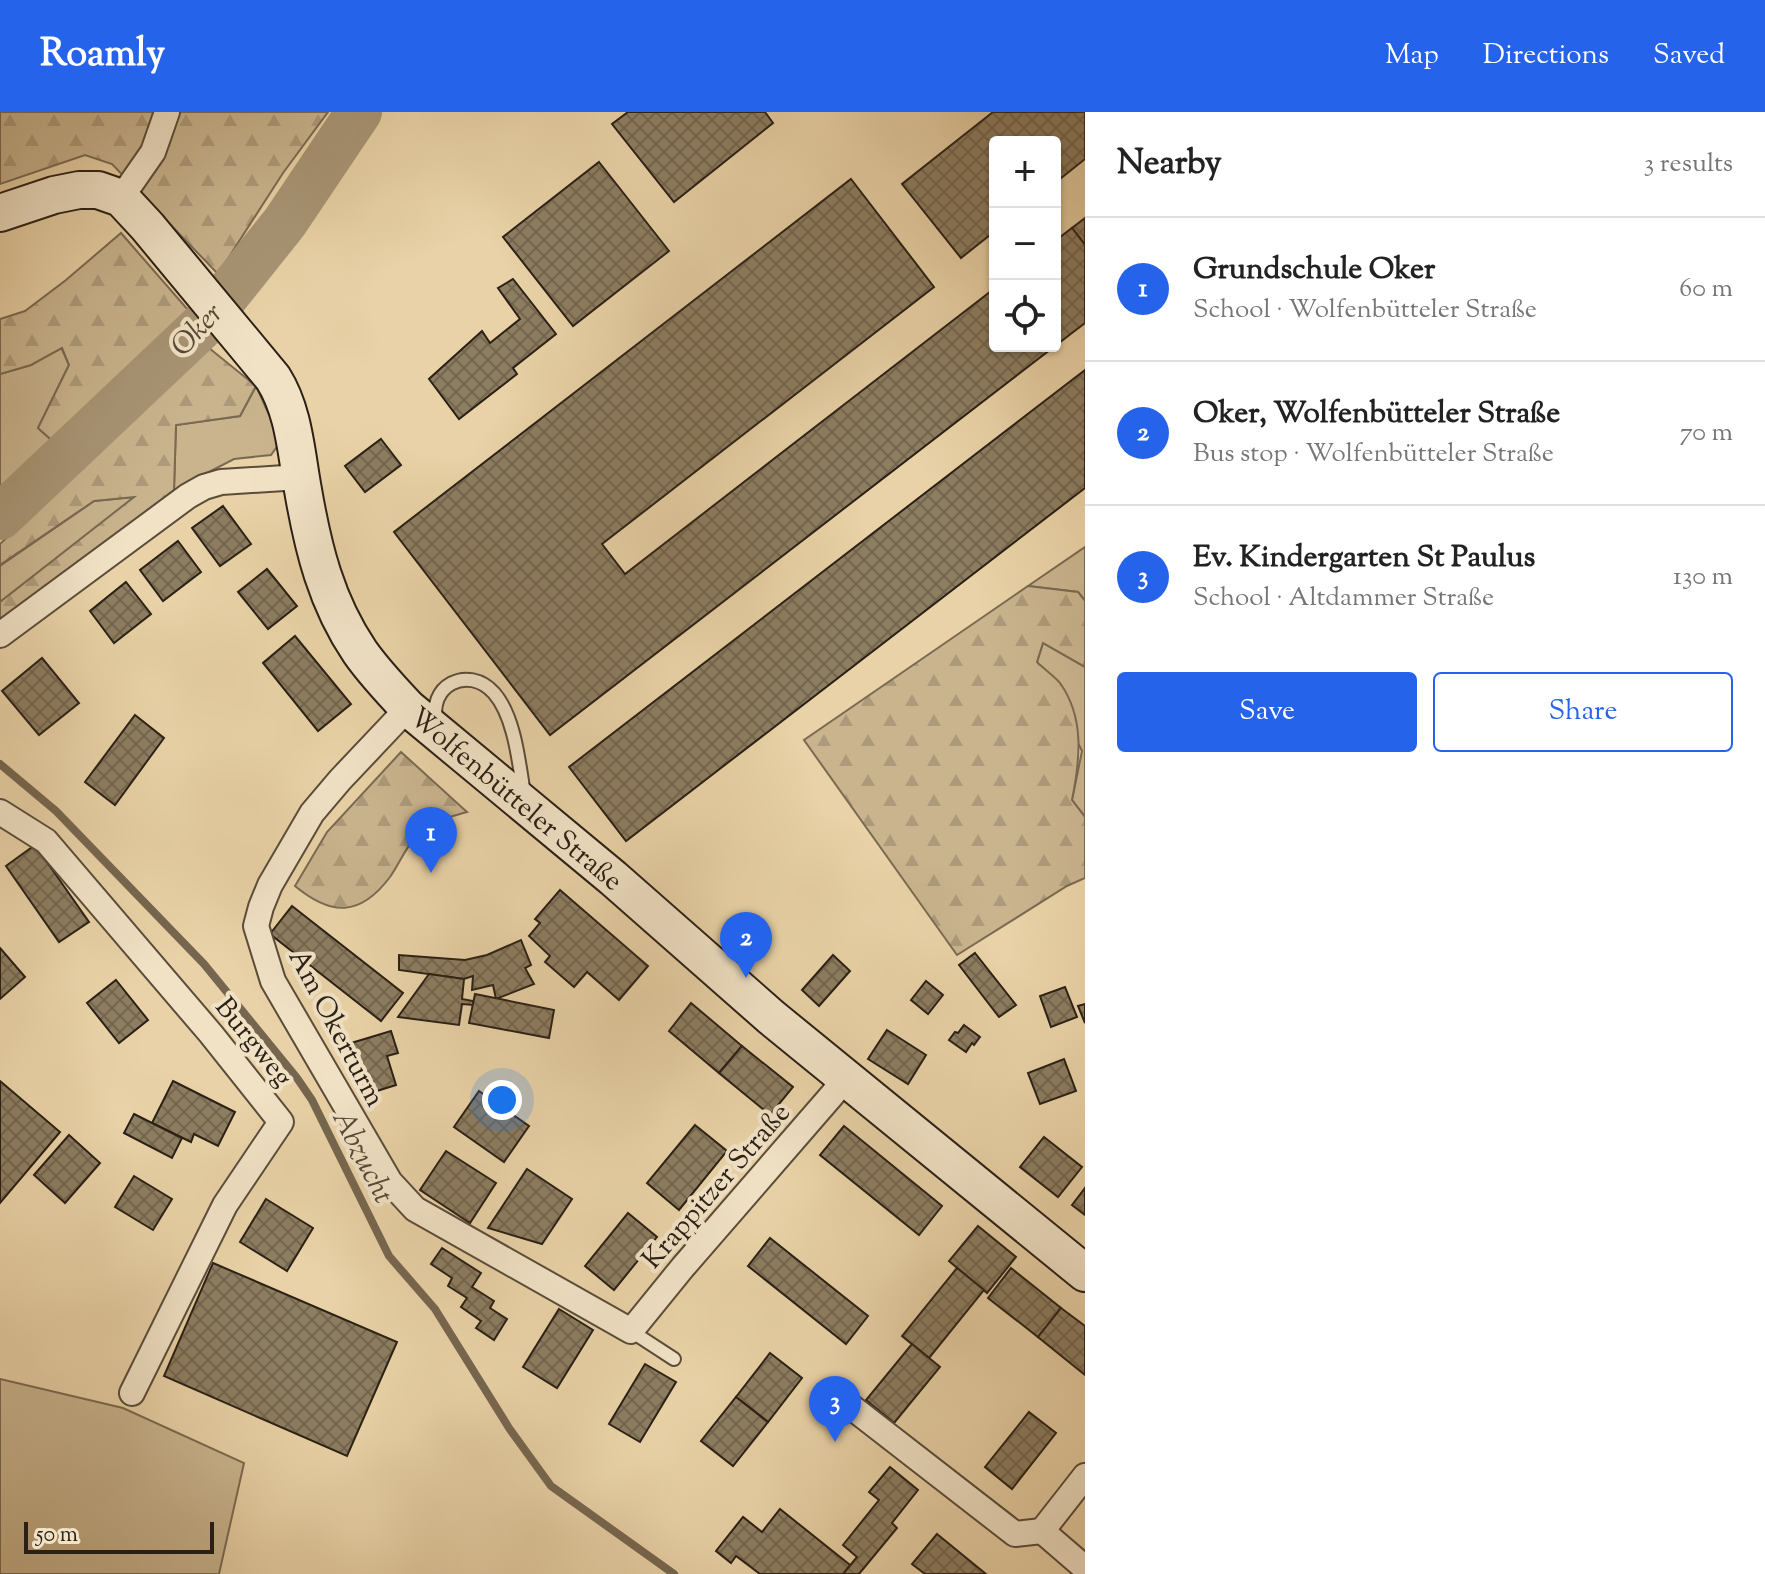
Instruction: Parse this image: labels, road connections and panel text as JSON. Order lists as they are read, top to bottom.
{
  "streets": {
    "main road": ["Wolfenbütteler Straße"],
    "street": ["Am Okerturm", "Burgweg", "Krappitzer Straße"]
  },
  "crossings": [
    ["Wolfenbütteler Straße", "Am Okerturm"],
    ["Wolfenbütteler Straße", "Krappitzer Straße"],
    ["Am Okerturm", "Krappitzer Straße"]
  ],
  "water": ["Oker", "Abzucht"],
  "scale_bar": "50 m",
  "page": {
    "header": "Roamly",
    "nav": ["Map", "Directions", "Saved"],
    "heading": ["Nearby", "3 results"],
    "map_buttons": ["+", "−"],
    "list": [
      {
        "mark": "1",
        "name": "Grundschule Oker",
        "note": "School · Wolfenbütteler Straße",
        "value": "60 m"
      },
      {
        "mark": "2",
        "name": "Oker, Wolfenbütteler Straße",
        "note": "Bus stop · Wolfenbütteler Straße",
        "value": "70 m"
      },
      {
        "mark": "3",
        "name": "Ev. Kindergarten St Paulus",
        "note": "School · Altdammer Straße",
        "value": "130 m"
      }
    ],
    "buttons": ["Save", "Share"],
    "pins": ["1", "2", "3"],
    "scale": "50 m"
  }
}
